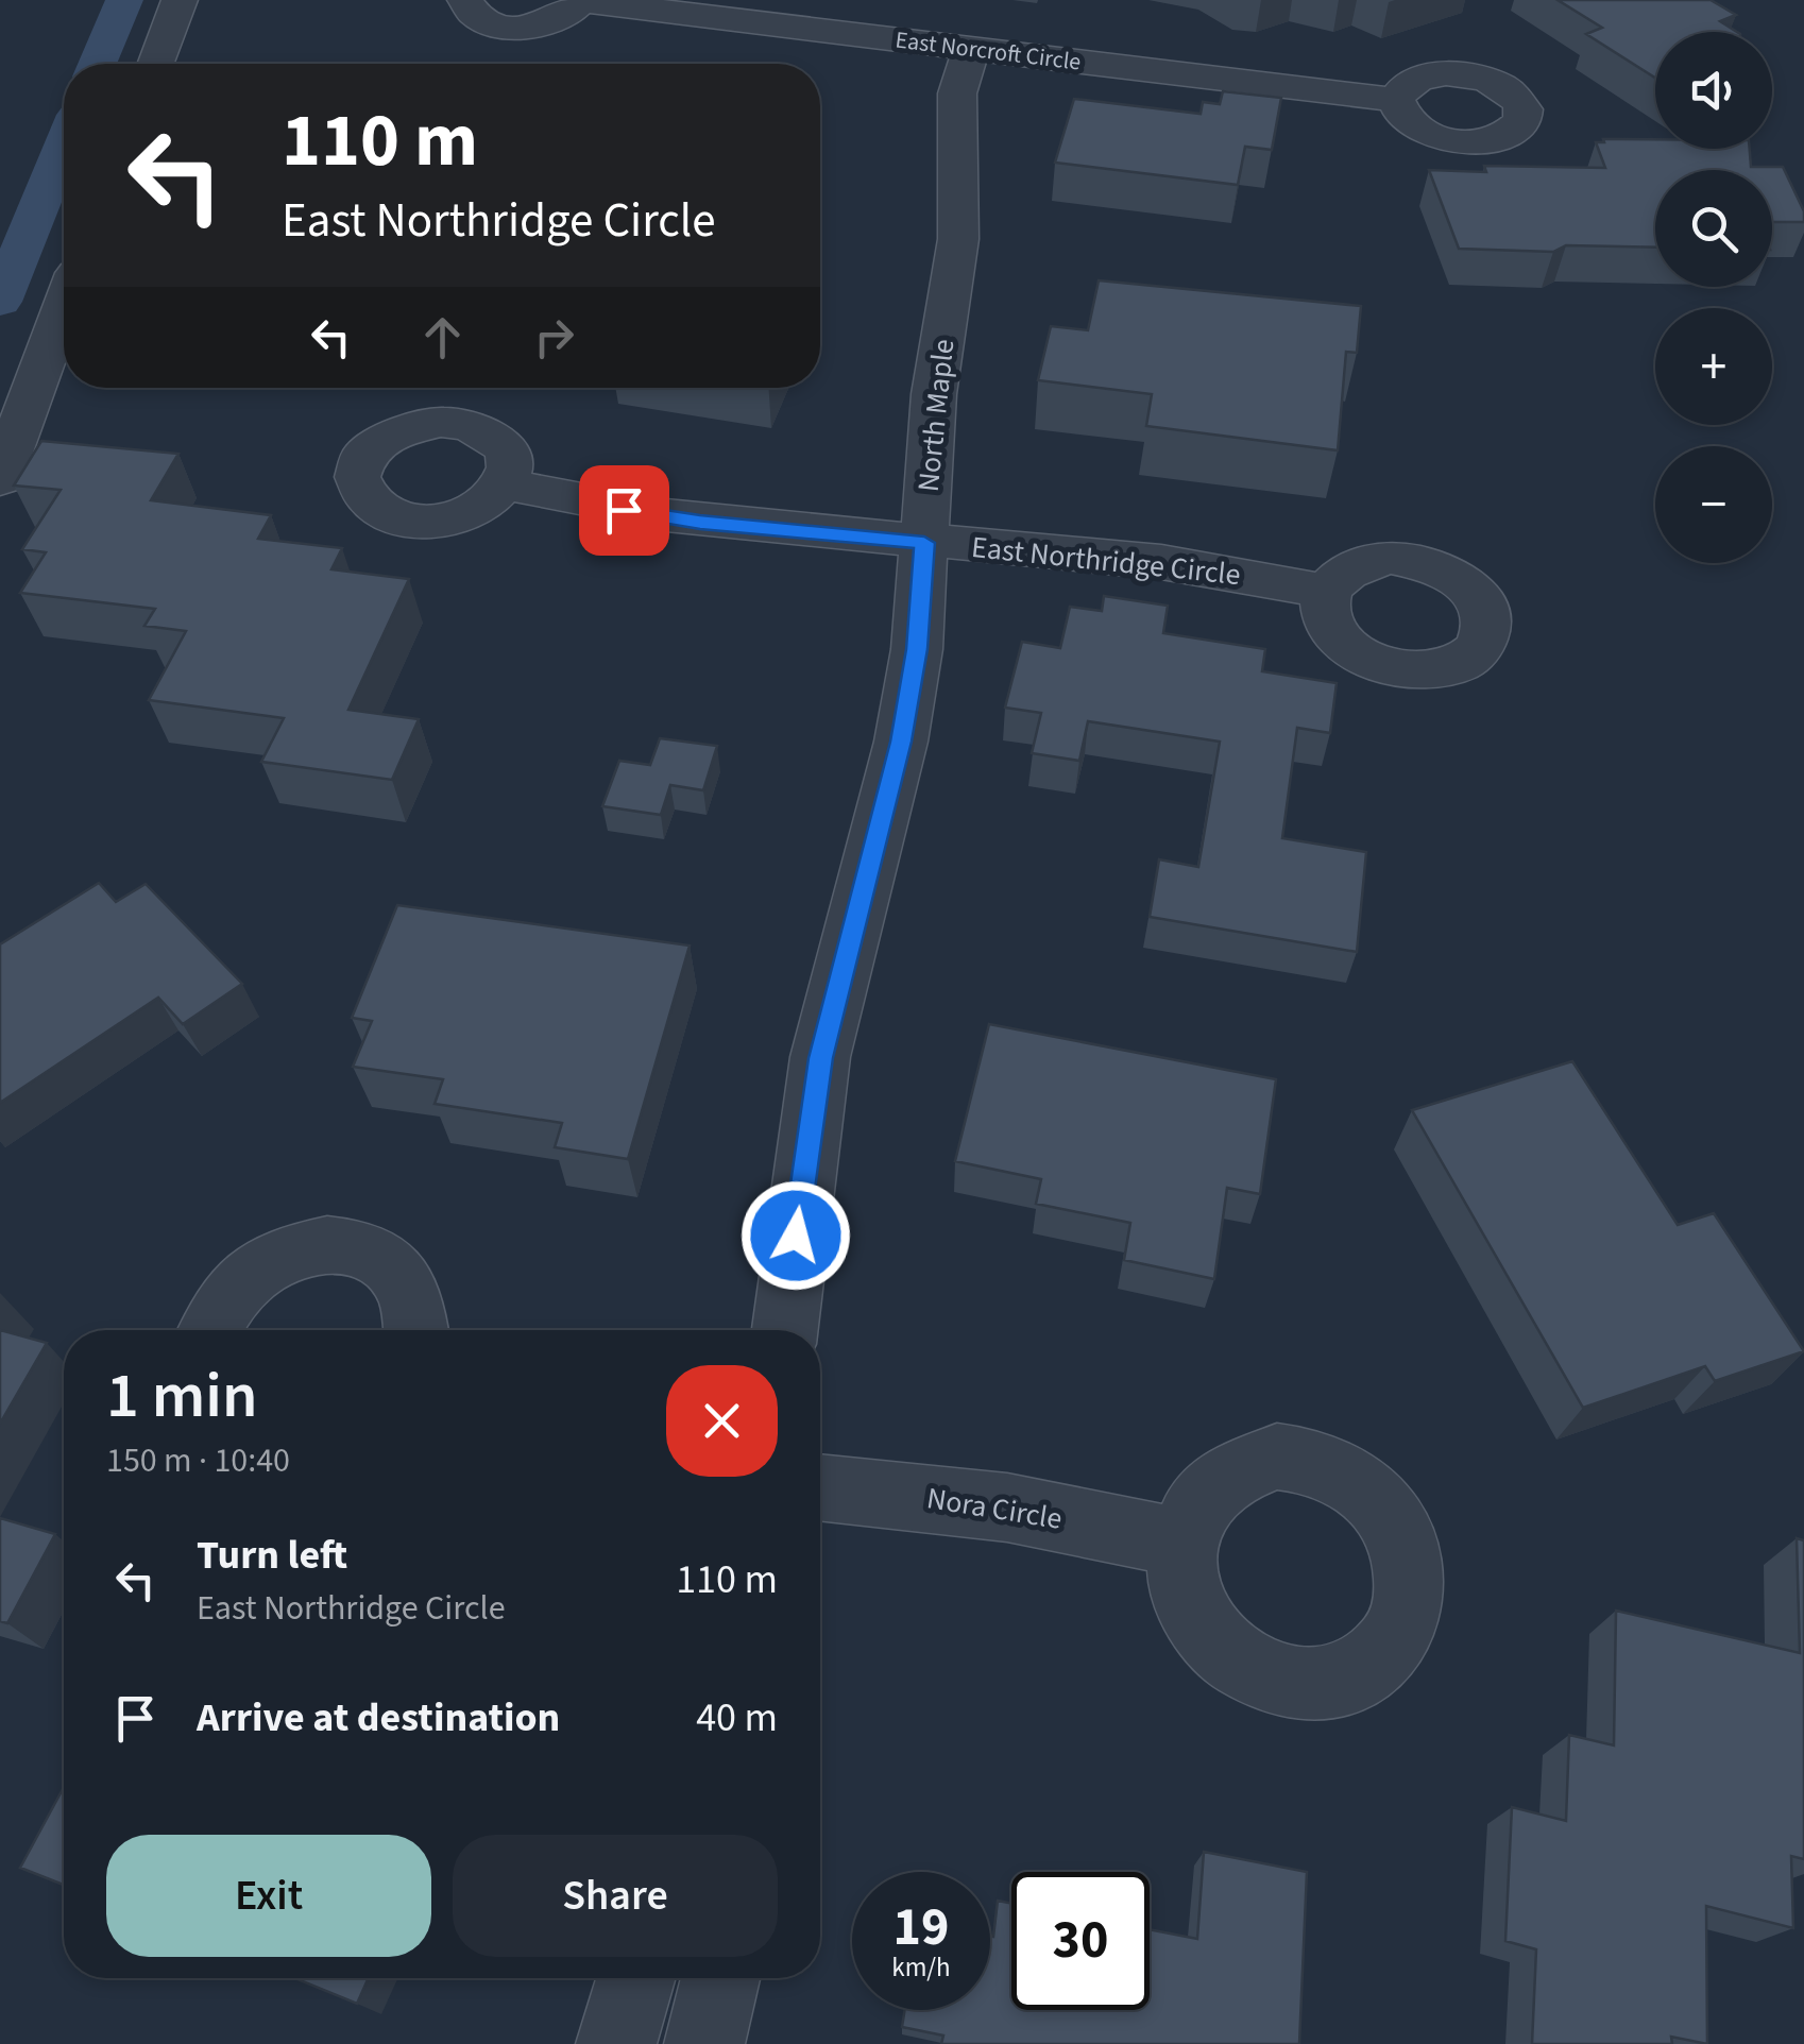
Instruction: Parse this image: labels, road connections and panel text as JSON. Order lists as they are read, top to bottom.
{
  "streets": {
    "street": [
      "East Norcroft Circle",
      "North Maple",
      "East Northridge Circle",
      "Nora Circle"
    ]
  },
  "crossings": [
    ["East Norcroft Circle", "North Maple"],
    ["North Maple", "East Northridge Circle"]
  ],
  "page": {
    "map_buttons": ["+", "−"],
    "turn": ["110 m", "East Northridge Circle"],
    "heading": ["1 min", "150 m · 10:40"],
    "list": [
      {
        "name": "Turn left",
        "note": "East Northridge Circle",
        "value": "110 m"
      },
      {
        "name": "Arrive at destination",
        "value": "40 m"
      }
    ],
    "buttons": ["Exit", "Share"],
    "speed": "19 km/h",
    "limit": "30"
  }
}
